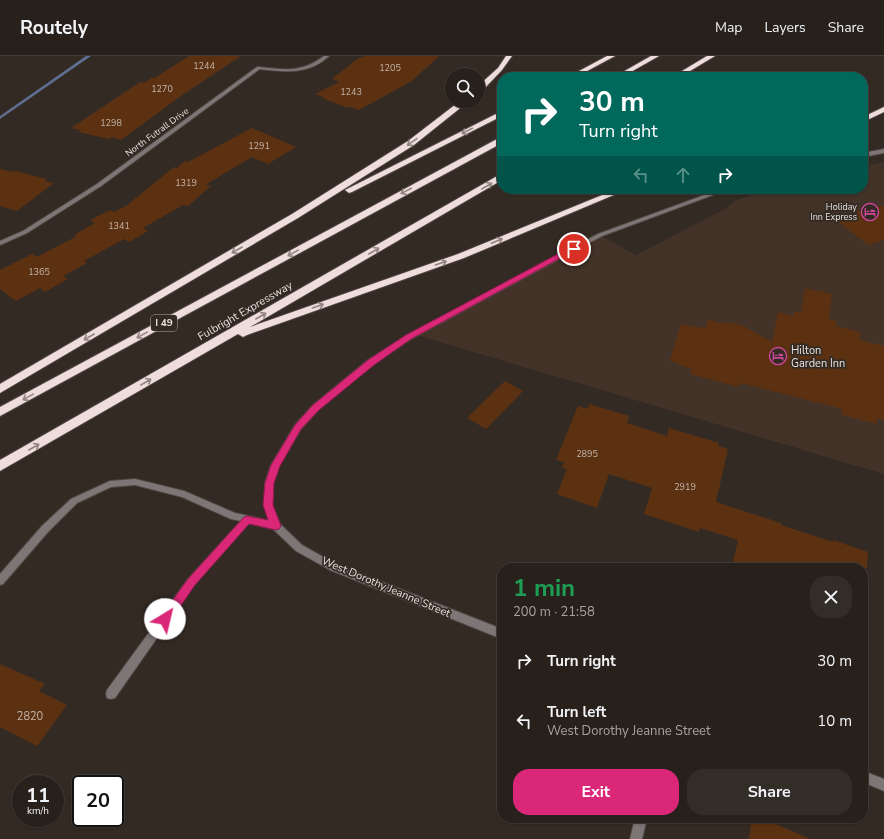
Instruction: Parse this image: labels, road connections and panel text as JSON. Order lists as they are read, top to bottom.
{
  "streets": {
    "highway": ["Fulbright Expressway", "I 49"],
    "street": ["North Futrall Drive", "West Dorothy Jeanne Street"]
  },
  "places": {
    "hotel": ["Holiday Inn Express", "Hilton Garden Inn"]
  },
  "house_numbers": [
    "1244",
    "1205",
    "1270",
    "1243",
    "1298",
    "1291",
    "1319",
    "1341",
    "1365",
    "2895",
    "2919",
    "2820"
  ],
  "page": {
    "header": "Routely",
    "nav": ["Map", "Layers", "Share"],
    "turn": ["30 m", "Turn right"],
    "heading": ["1 min", "200 m · 21:58"],
    "list": [
      {
        "name": "Turn right",
        "value": "30 m"
      },
      {
        "name": "Turn left",
        "note": "West Dorothy Jeanne Street",
        "value": "10 m"
      }
    ],
    "buttons": ["Exit", "Share"],
    "speed": "11 km/h",
    "limit": "20"
  }
}
